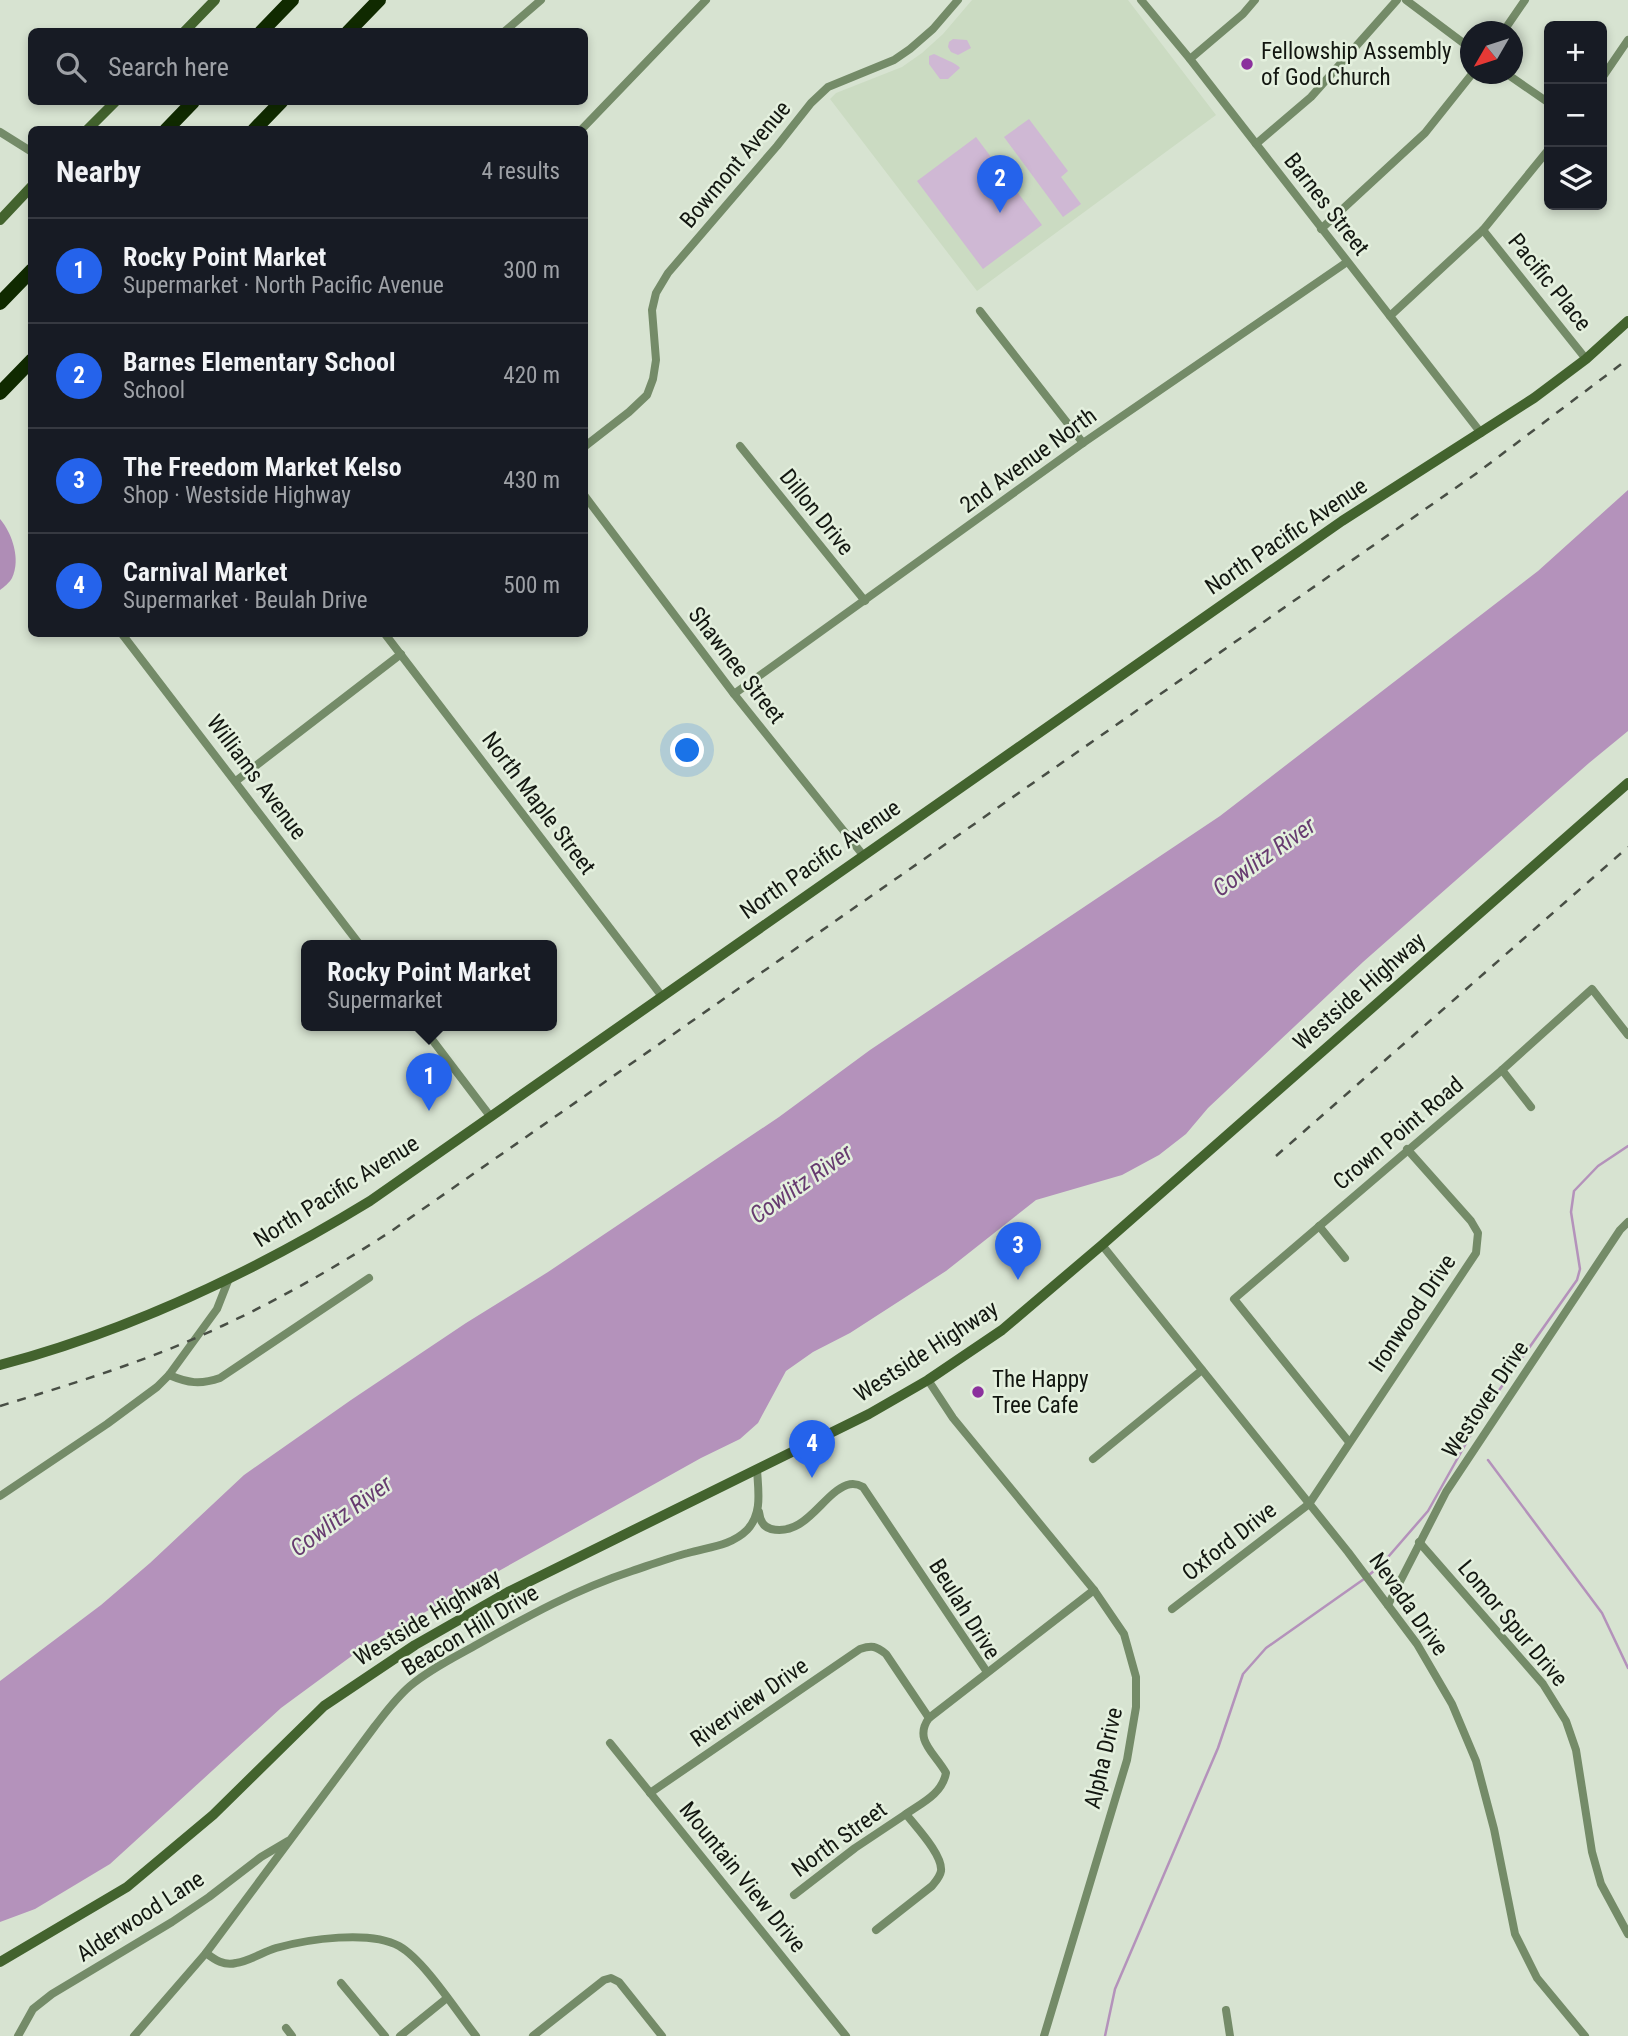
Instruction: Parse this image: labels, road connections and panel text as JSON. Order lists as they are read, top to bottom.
{
  "streets": {
    "street": [
      "Bowmont Avenue",
      "Barnes Street",
      "Pacific Place",
      "2nd Avenue North",
      "Dillon Drive",
      "North Pacific Avenue",
      "Shawnee Street",
      "Williams Avenue",
      "North Maple Street",
      "Westside Highway",
      "Crown Point Road",
      "Ironwood Drive",
      "Westover Drive",
      "Oxford Drive",
      "Nevada Drive",
      "Beulah Drive",
      "Lomor Spur Drive",
      "Beacon Hill Drive",
      "Riverview Drive",
      "Alpha Drive",
      "North Street",
      "Mountain View Drive",
      "Alderwood Lane"
    ]
  },
  "crossings": [
    ["Barnes Street", "2nd Avenue North"],
    ["Barnes Street", "North Pacific Avenue"],
    ["Pacific Place", "North Pacific Avenue"],
    ["2nd Avenue North", "Dillon Drive"],
    ["2nd Avenue North", "Shawnee Street"],
    ["North Pacific Avenue", "Shawnee Street"],
    ["North Pacific Avenue", "North Maple Street"],
    ["Westside Highway", "Nevada Drive"],
    ["Westside Highway", "Alpha Drive"],
    ["Crown Point Road", "Ironwood Drive"],
    ["Ironwood Drive", "Oxford Drive"],
    ["Ironwood Drive", "Nevada Drive"],
    ["Westover Drive", "Nevada Drive"],
    ["Westover Drive", "Lomor Spur Drive"],
    ["Oxford Drive", "Nevada Drive"],
    ["Beulah Drive", "Beacon Hill Drive"],
    ["Beulah Drive", "Riverview Drive"],
    ["Beacon Hill Drive", "Alderwood Lane"],
    ["Riverview Drive", "Mountain View Drive"]
  ],
  "water": ["Cowlitz River"],
  "places": ["Fellowship Assembly of God Church", "The Happy Tree Cafe"],
  "north": "bottom left",
  "page": {
    "map_buttons": ["+", "−"],
    "search": "Search here",
    "heading": ["Nearby", "4 results"],
    "pins": [
      "2",
      "1",
      "3",
      "4"
    ],
    "list": [
      {
        "mark": "1",
        "name": "Rocky Point Market",
        "note": "Supermarket · North Pacific Avenue",
        "value": "300 m"
      },
      {
        "mark": "2",
        "name": "Barnes Elementary School",
        "note": "School",
        "value": "420 m"
      },
      {
        "mark": "3",
        "name": "The Freedom Market Kelso",
        "note": "Shop · Westside Highway",
        "value": "430 m"
      },
      {
        "mark": "4",
        "name": "Carnival Market",
        "note": "Supermarket · Beulah Drive",
        "value": "500 m"
      }
    ],
    "popup": ["Rocky Point Market", "Supermarket"]
  }
}
